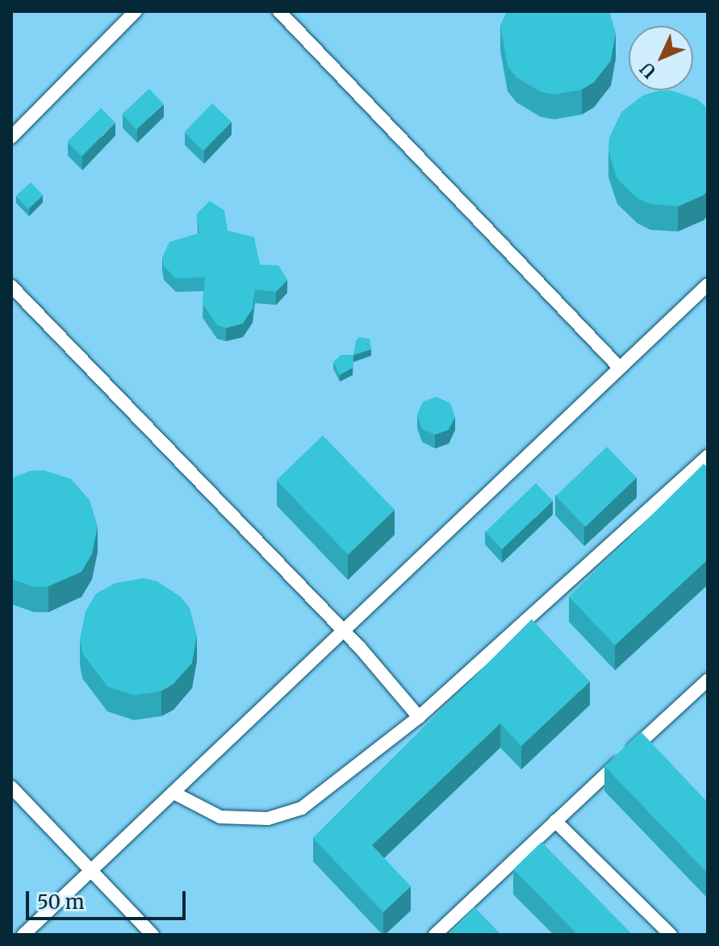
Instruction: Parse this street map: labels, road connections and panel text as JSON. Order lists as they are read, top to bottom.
{
  "scale_bar": "50 m",
  "north": "bottom left"
}
